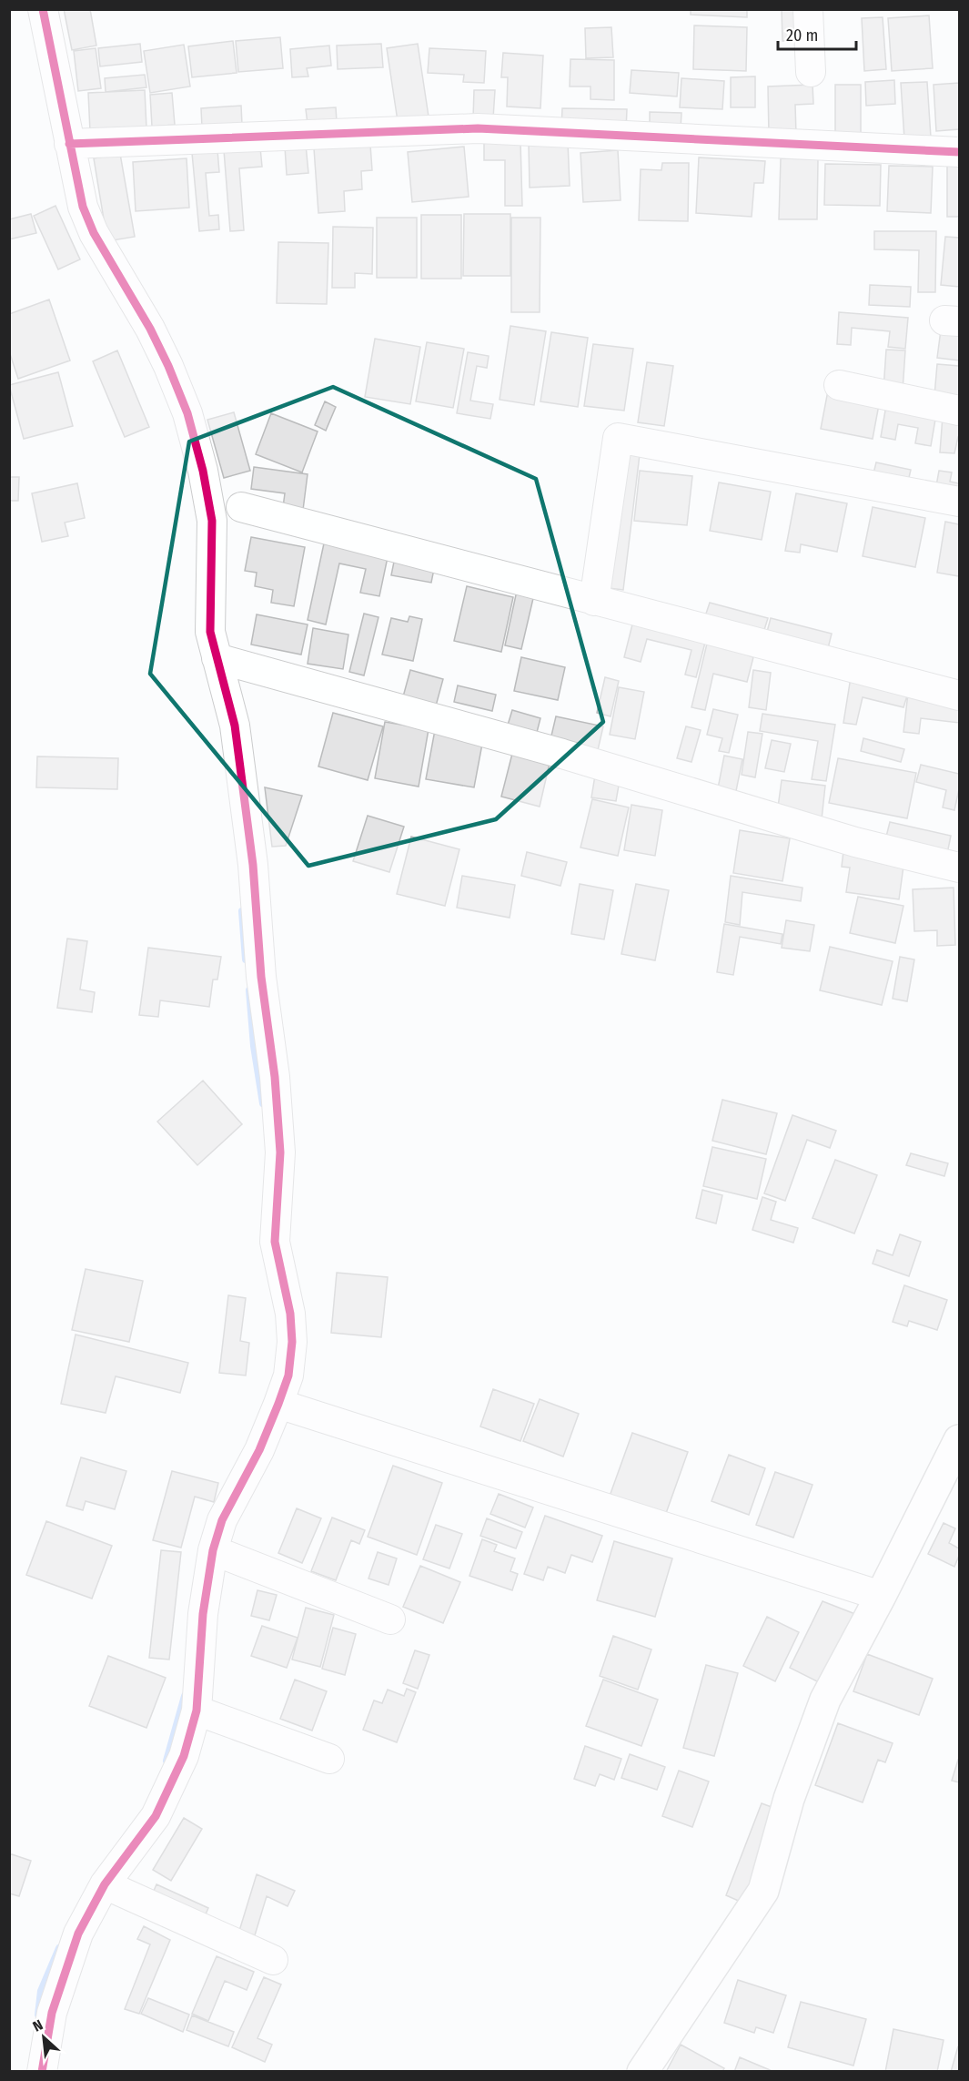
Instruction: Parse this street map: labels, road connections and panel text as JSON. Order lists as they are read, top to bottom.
{
  "scale_bar": "20 m",
  "north": "top left"
}
